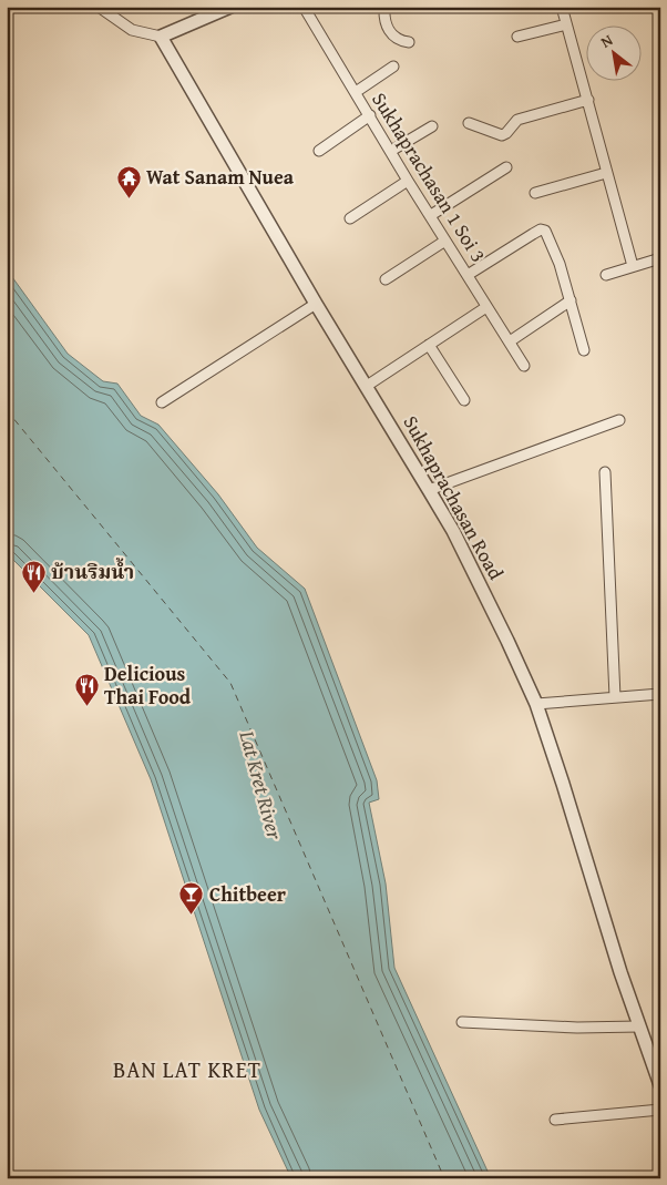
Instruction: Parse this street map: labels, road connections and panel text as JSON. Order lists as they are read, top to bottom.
{
  "streets": {
    "street": ["Sukhaprachasan 1 Soi 3", "Sukhaprachasan Road"]
  },
  "districts": ["BAN LAT KRET"],
  "water": ["Lat Kret River"],
  "places": {
    "temple": ["Wat Sanam Nuea"],
    "restaurant": ["บ้านริมน้ำ", "Delicious Thai Food"],
    "bar": ["Chitbeer"]
  },
  "north": "top left"
}
